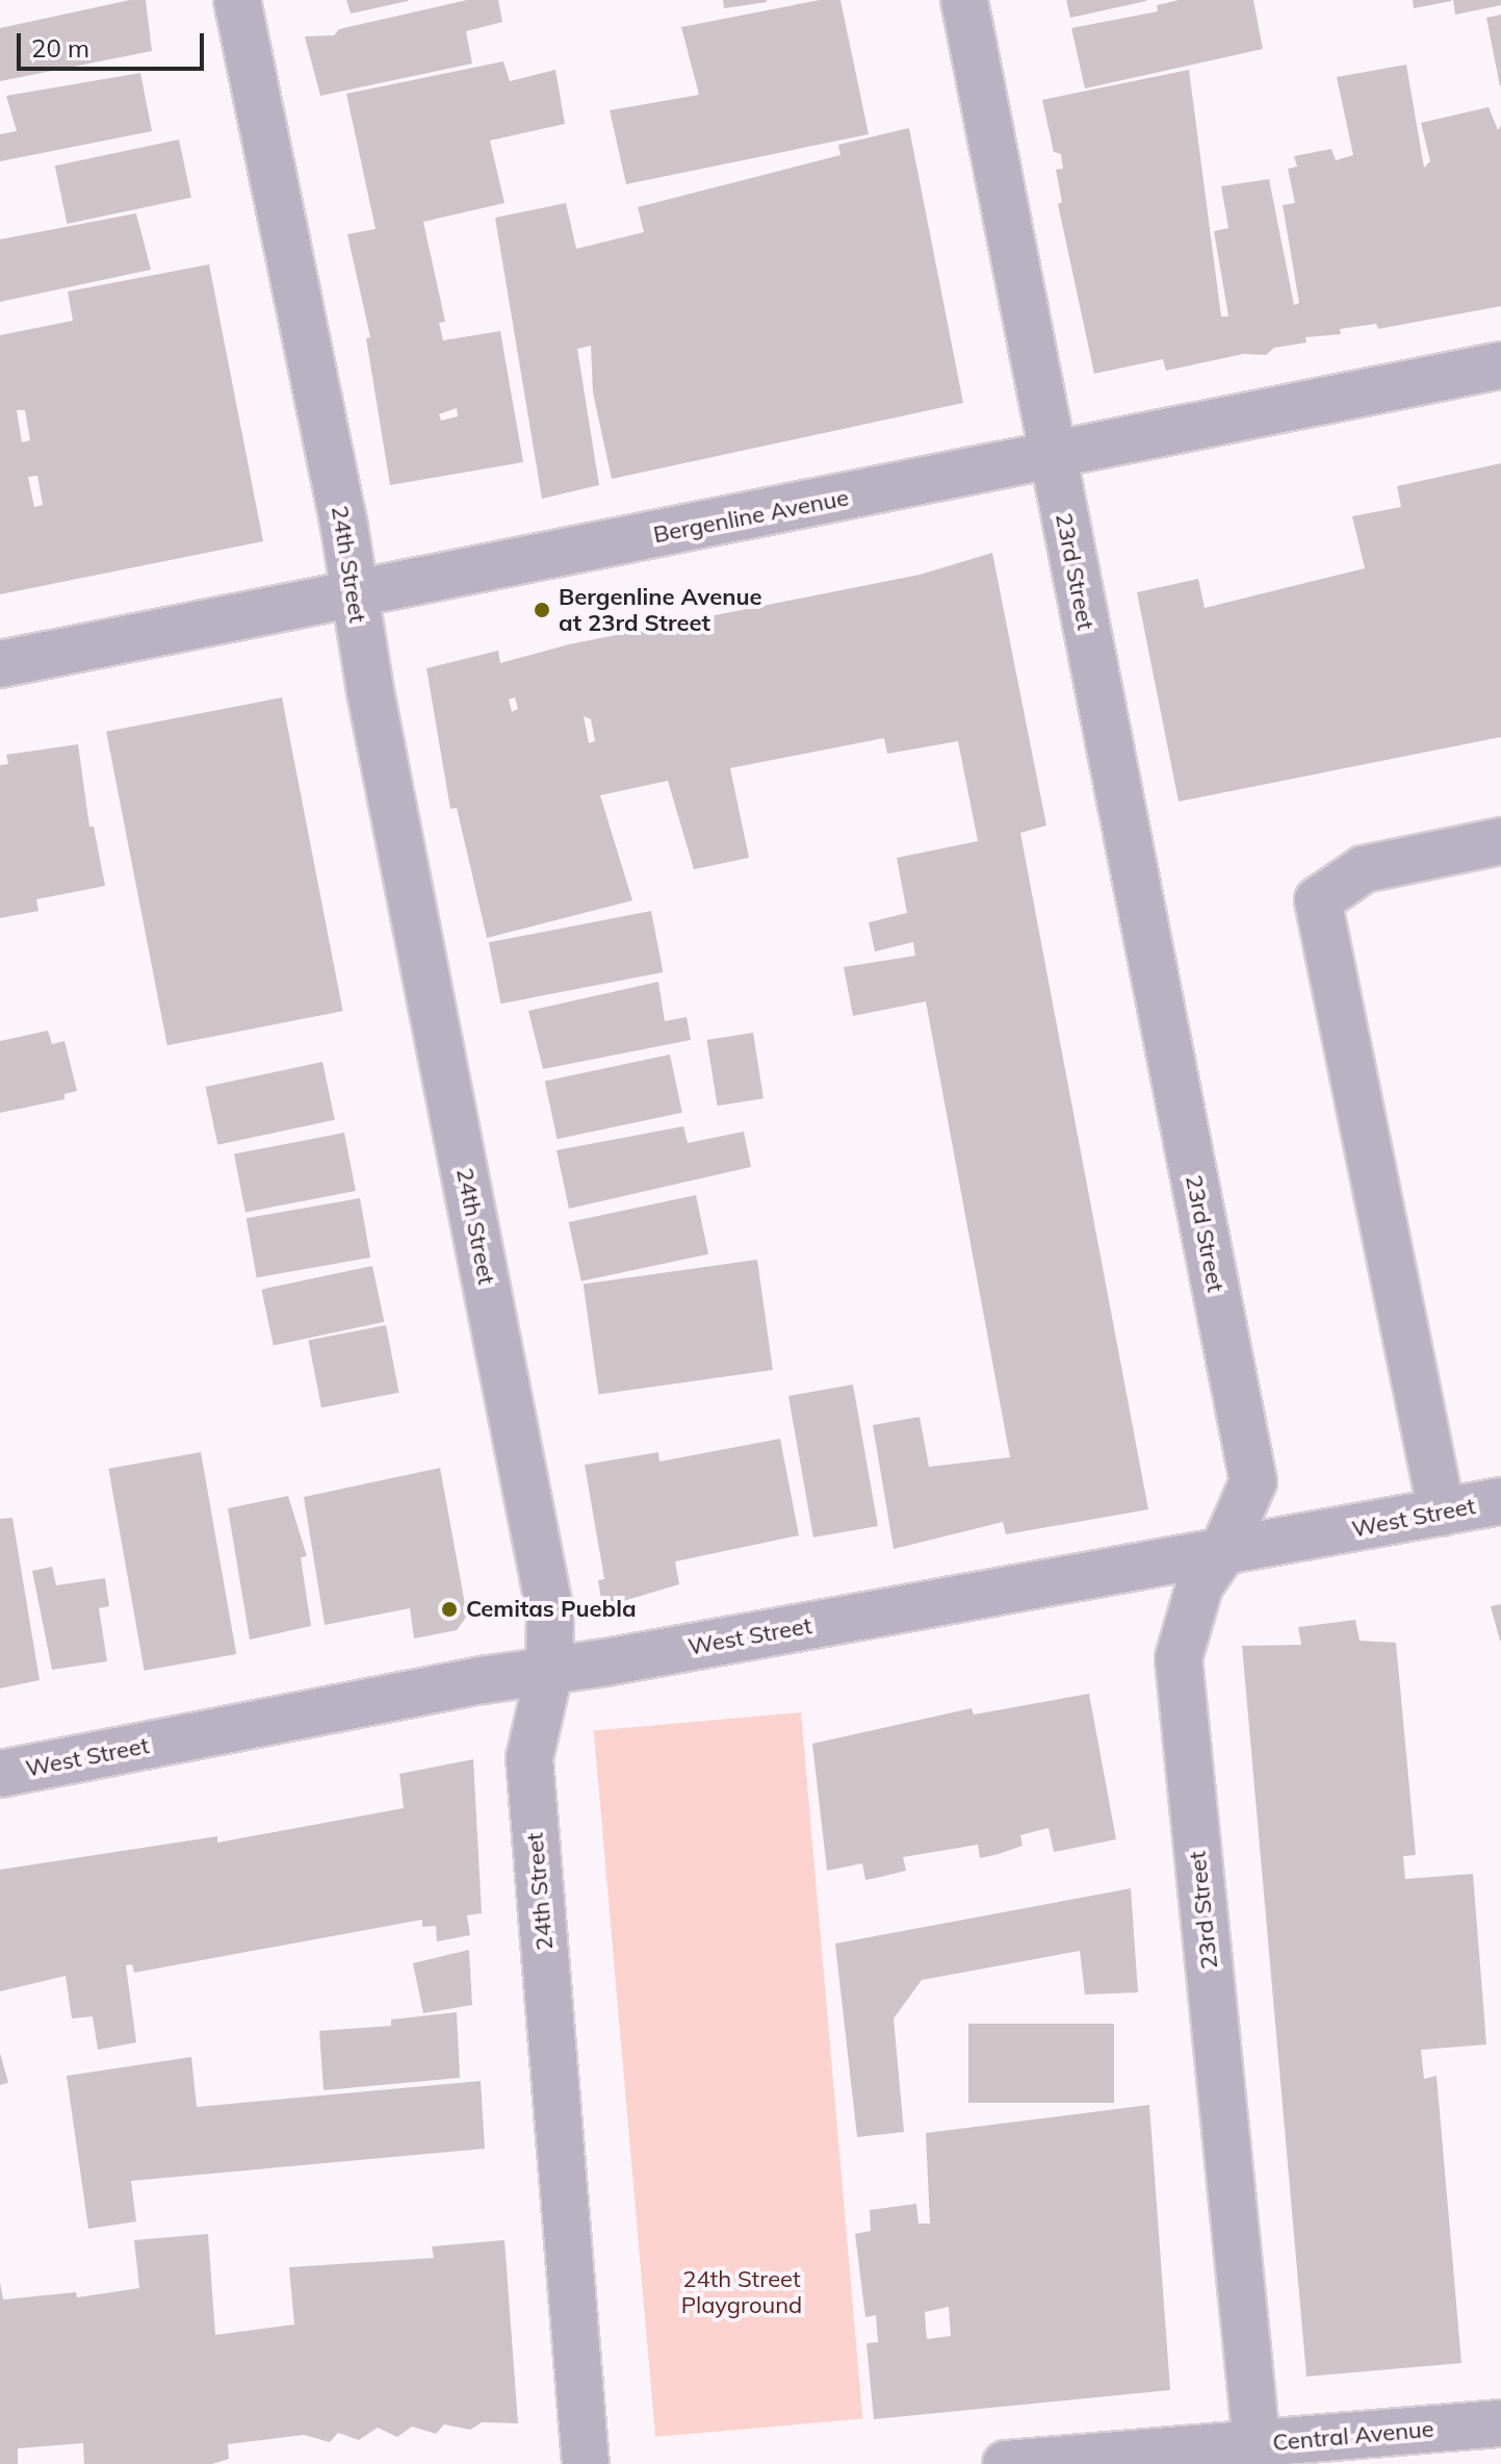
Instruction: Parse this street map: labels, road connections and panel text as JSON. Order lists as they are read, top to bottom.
{
  "streets": {
    "street": [
      "Bergenline Avenue",
      "24th Street",
      "23rd Street",
      "West Street",
      "Central Avenue"
    ]
  },
  "crossings": [
    ["Bergenline Avenue", "24th Street"],
    ["Bergenline Avenue", "23rd Street"],
    ["24th Street", "West Street"],
    ["23rd Street", "West Street"],
    ["23rd Street", "Central Avenue"]
  ],
  "parks": ["24th Street Playground"],
  "places": ["Bergenline Avenue at 23rd Street", "Cemitas Puebla"],
  "scale_bar": "20 m"
}
